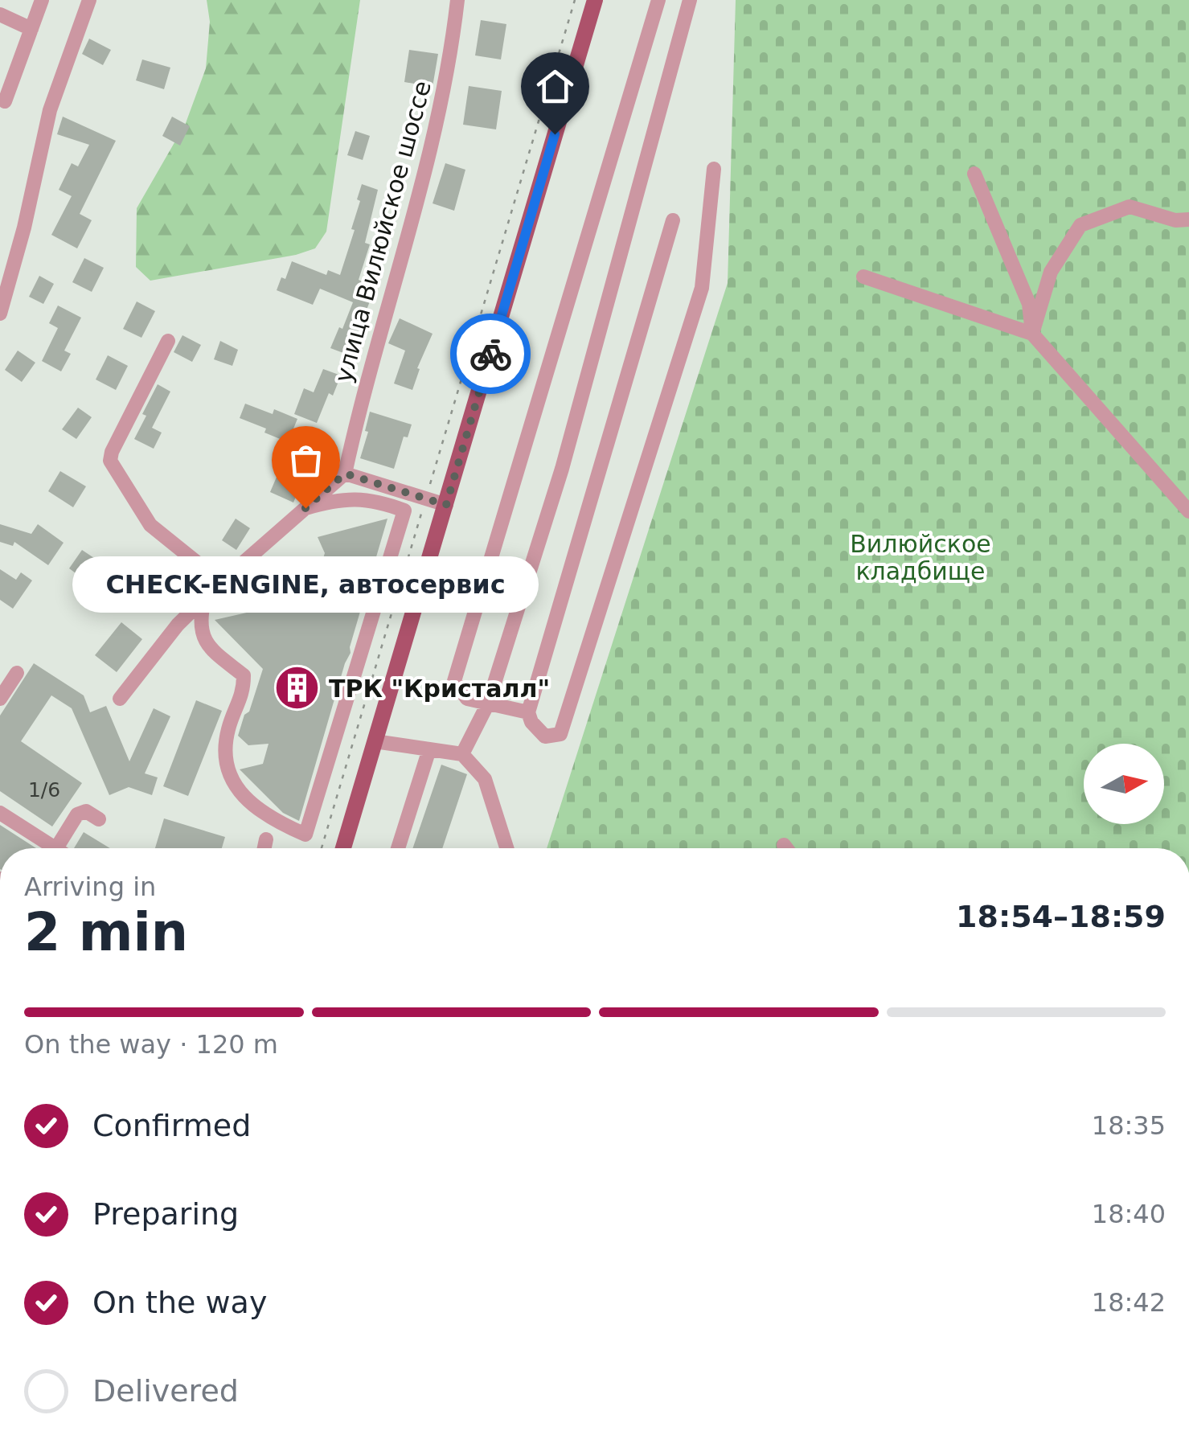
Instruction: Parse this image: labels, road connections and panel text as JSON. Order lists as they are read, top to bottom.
{
  "streets": {
    "street": ["улица Вилюйское шоссе"]
  },
  "parks": ["Вилюйское кладбище"],
  "places": {
    "other": ["CHECK-ENGINE, автосервис"],
    "building": ["ТРК \"Кристалл\""]
  },
  "house_numbers": ["1/6"],
  "north": "right",
  "page": {
    "bubble": "CHECK-ENGINE, автосервис",
    "heading": ["2 min", "Arriving in", "18:54–18:59"],
    "bar": "On the way · 120 m",
    "list": [
      ["Confirmed", "18:35"],
      ["Preparing", "18:40"],
      ["On the way", "18:42"],
      "Delivered"
    ]
  }
}
